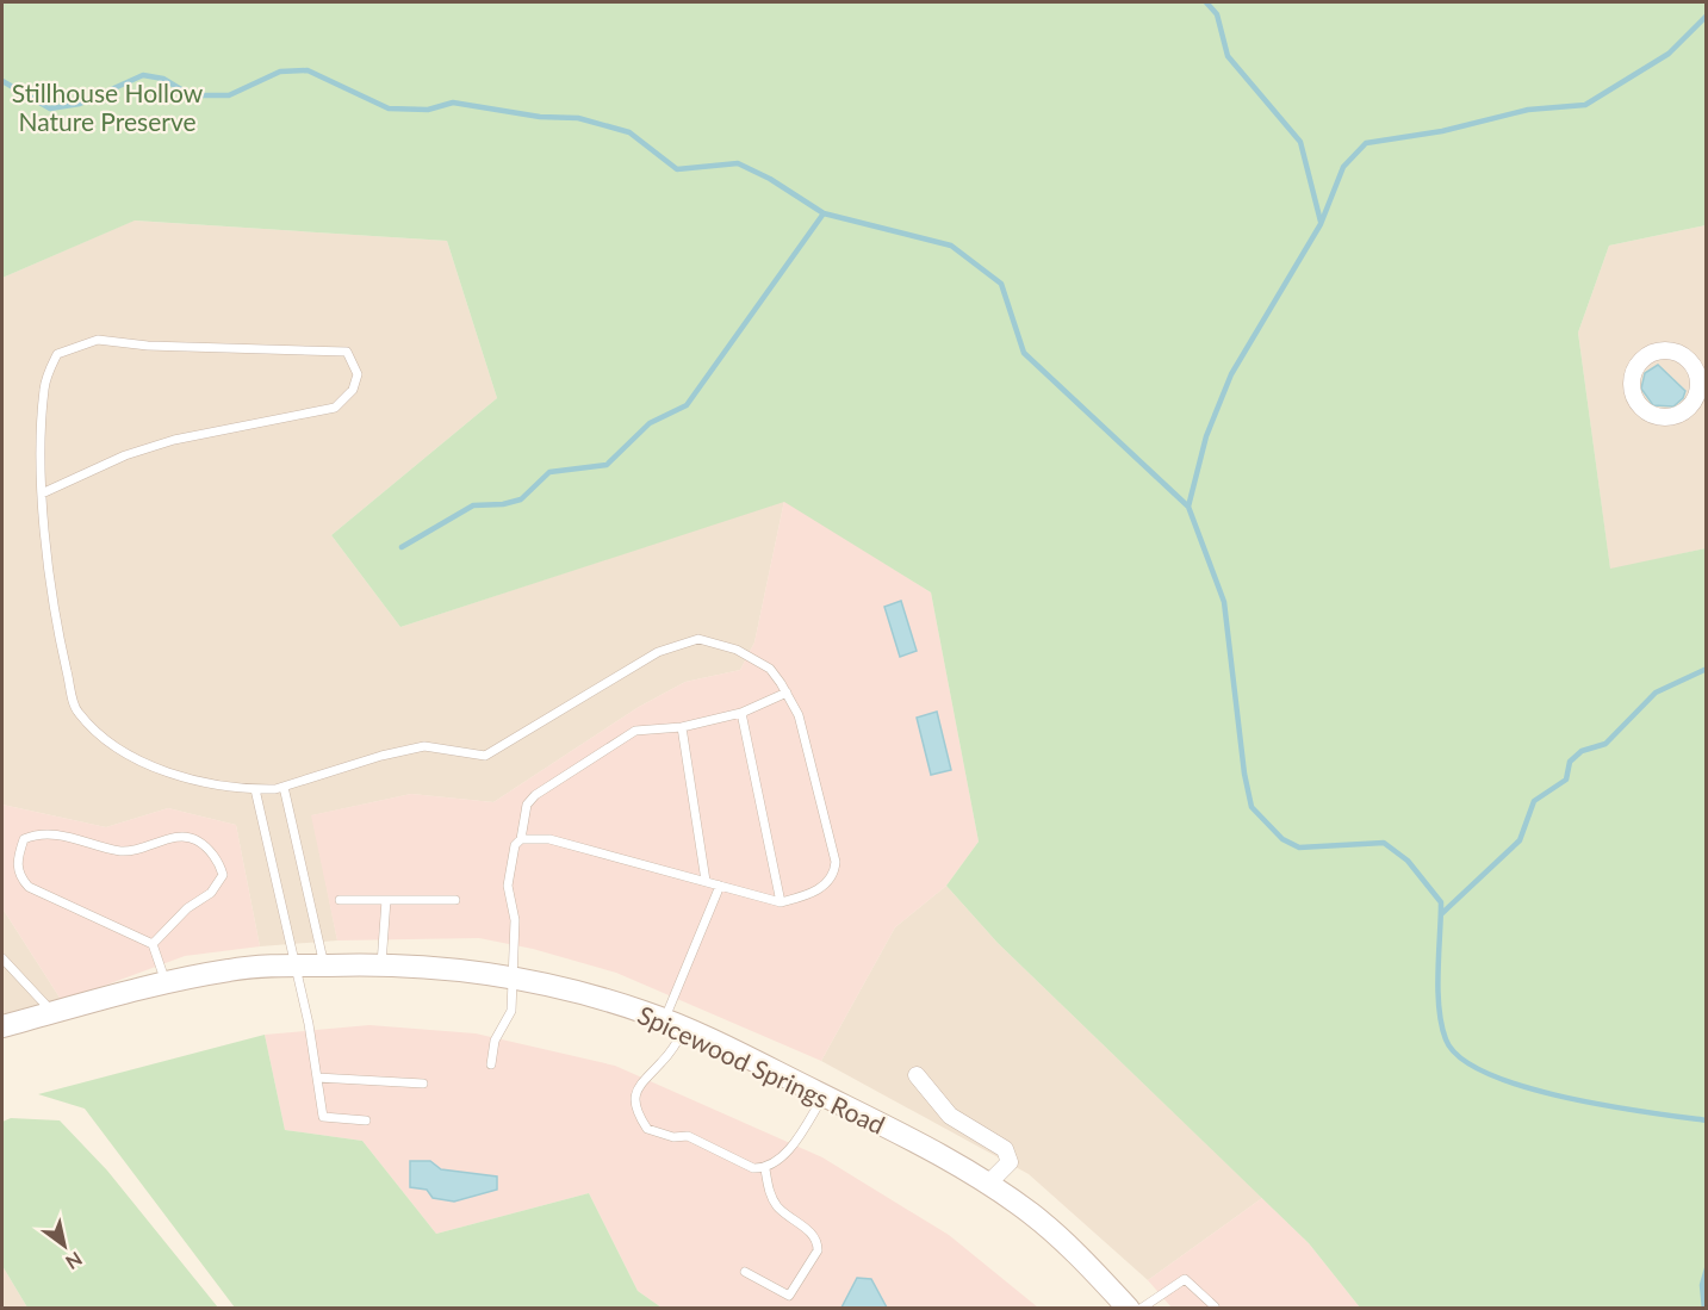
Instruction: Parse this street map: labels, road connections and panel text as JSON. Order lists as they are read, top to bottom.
{
  "streets": {
    "main road": ["Spicewood Springs Road"]
  },
  "parks": ["Stillhouse Hollow Nature Preserve"],
  "north": "bottom right"
}
